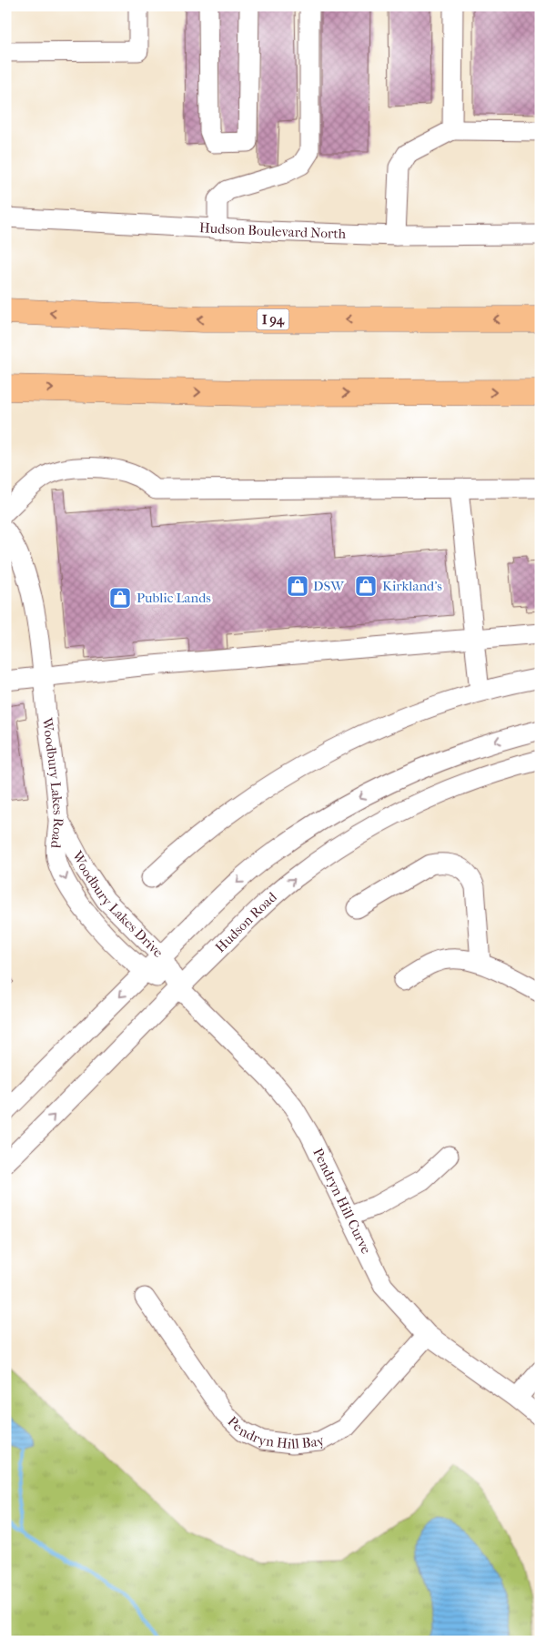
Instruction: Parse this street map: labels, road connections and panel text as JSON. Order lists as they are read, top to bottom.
{
  "streets": {
    "highway": ["I 94"],
    "street": [
      "Hudson Boulevard North",
      "Woodbury Lakes Road",
      "Woodbury Lakes Drive",
      "Hudson Road",
      "Pendryn Hill Curve",
      "Pendryn Hill Bay"
    ]
  },
  "crossings": [
    ["Woodbury Lakes Road", "Woodbury Lakes Drive"],
    ["Woodbury Lakes Road", "Hudson Road"],
    ["Woodbury Lakes Road", "Pendryn Hill Curve"],
    ["Woodbury Lakes Drive", "Hudson Road"],
    ["Woodbury Lakes Drive", "Pendryn Hill Curve"],
    ["Hudson Road", "Pendryn Hill Curve"],
    ["Pendryn Hill Curve", "Pendryn Hill Bay"]
  ],
  "places": {
    "shop": ["DSW", "Kirkland's", "Public Lands"]
  }
}
